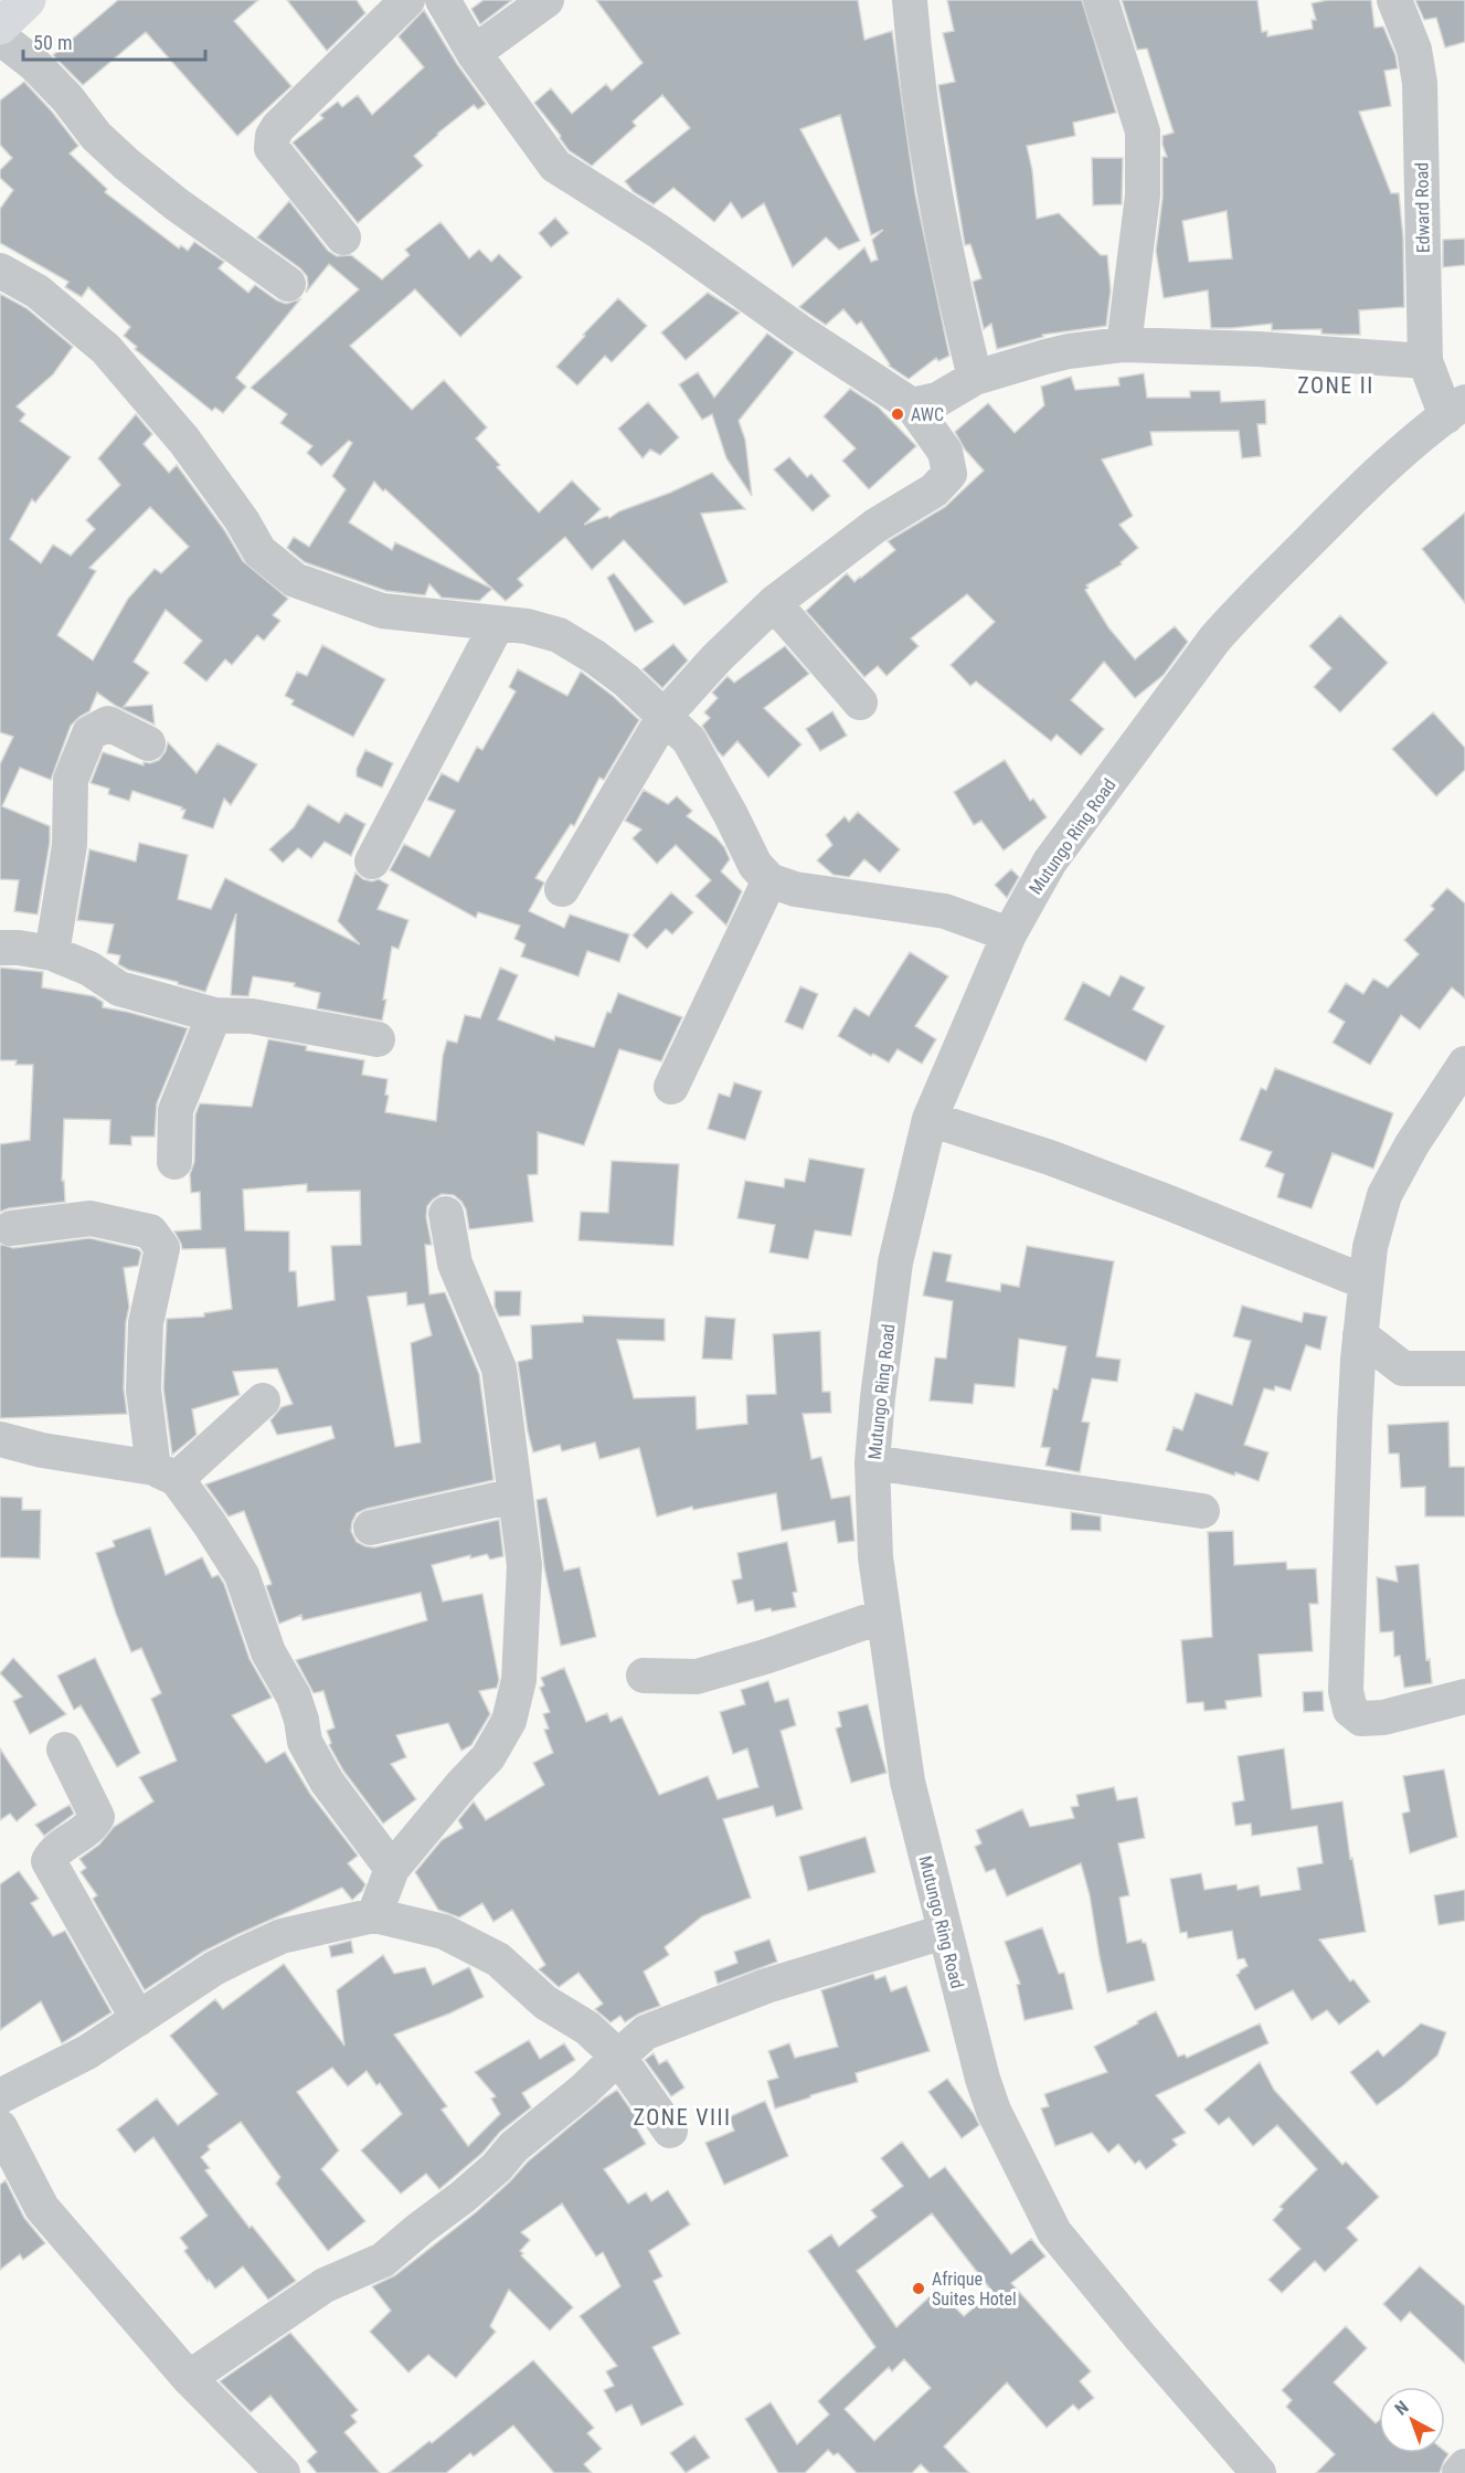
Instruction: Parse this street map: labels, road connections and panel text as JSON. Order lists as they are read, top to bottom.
{
  "streets": {
    "street": ["Edward Road", "Mutungo Ring Road"]
  },
  "crossings": [
    ["Edward Road", "Mutungo Ring Road"]
  ],
  "districts": ["ZONE II", "ZONE VIII"],
  "places": ["AWC", "Afrique Suites Hotel"],
  "scale_bar": "50 m",
  "north": "top left"
}
